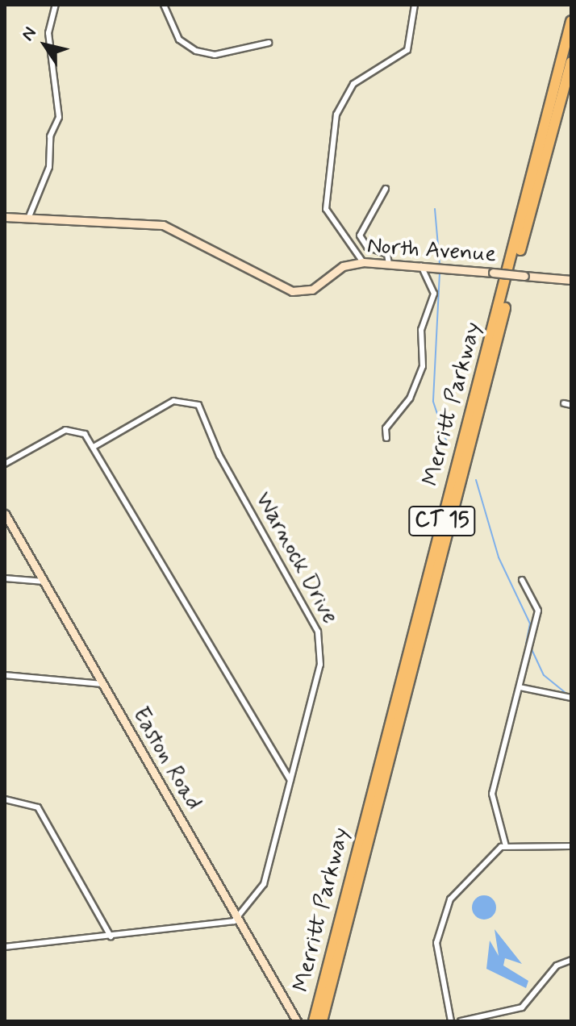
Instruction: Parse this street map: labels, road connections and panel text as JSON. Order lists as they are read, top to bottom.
{
  "streets": {
    "highway": ["Merritt Parkway", "CT 15"],
    "street": ["North Avenue", "Warnock Drive", "Easton Road"]
  },
  "crossings": [
    ["Warnock Drive", "Easton Road"]
  ],
  "north": "top left"
}
